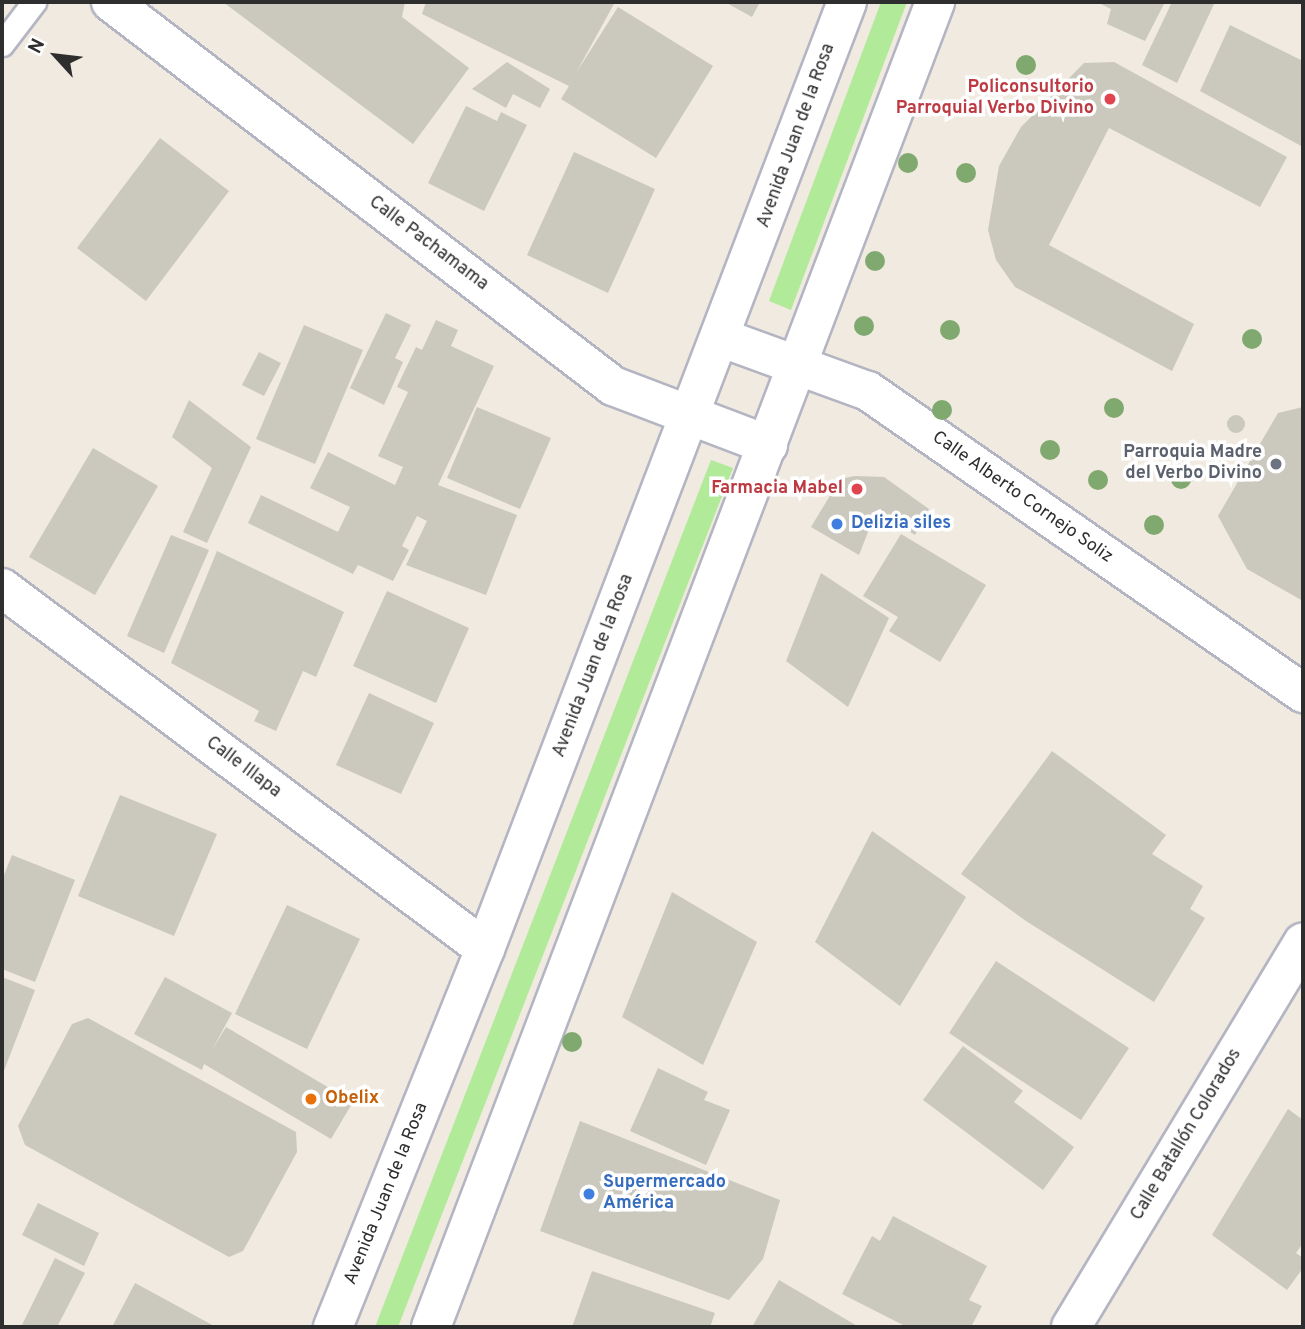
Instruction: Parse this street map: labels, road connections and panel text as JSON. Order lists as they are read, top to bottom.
{
  "streets": {
    "main road": [
      "Avenida Juan de la Rosa",
      "Calle Pachamama",
      "Calle Alberto Cornejo Soliz",
      "Calle Illapa",
      "Calle Batallón Colorados"
    ]
  },
  "crossings": [
    ["Avenida Juan de la Rosa", "Calle Pachamama"],
    ["Avenida Juan de la Rosa", "Calle Alberto Cornejo Soliz"],
    ["Avenida Juan de la Rosa", "Calle Illapa"]
  ],
  "places": [
    "Policonsultorio Parroquial Verbo Divino",
    "Parroquia Madre del Verbo Divino",
    "Farmacia Mabel",
    "Delizia siles",
    "Obelix",
    "Supermercado América"
  ],
  "north": "top left"
}
